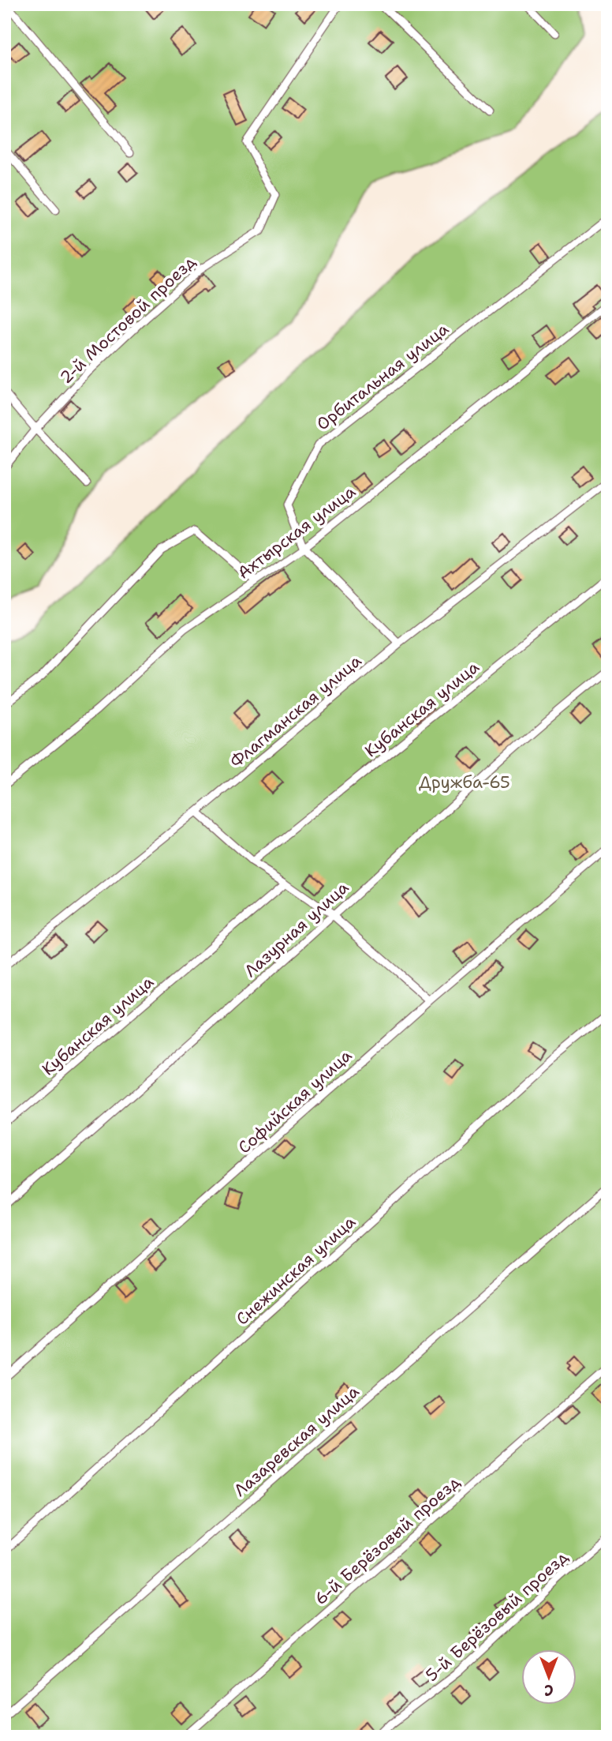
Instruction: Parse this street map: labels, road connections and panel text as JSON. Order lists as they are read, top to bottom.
{
  "streets": {
    "lane": [
      "2-й Мостовой проезд",
      "Орбитальная улица",
      "Ахтырская улица",
      "Кубанская улица",
      "Флагманская улица",
      "Лазурная улица",
      "Софийская улица",
      "Снежинская улица",
      "Лазаревская улица",
      "6-й Берёзовый проезд",
      "5-й Берёзовый проезд"
    ]
  },
  "crossings": [
    ["Орбитальная улица", "Ахтырская улица"],
    ["Орбитальная улица", "Флагманская улица"]
  ],
  "parks": ["Дружба-65"],
  "north": "bottom"
}
